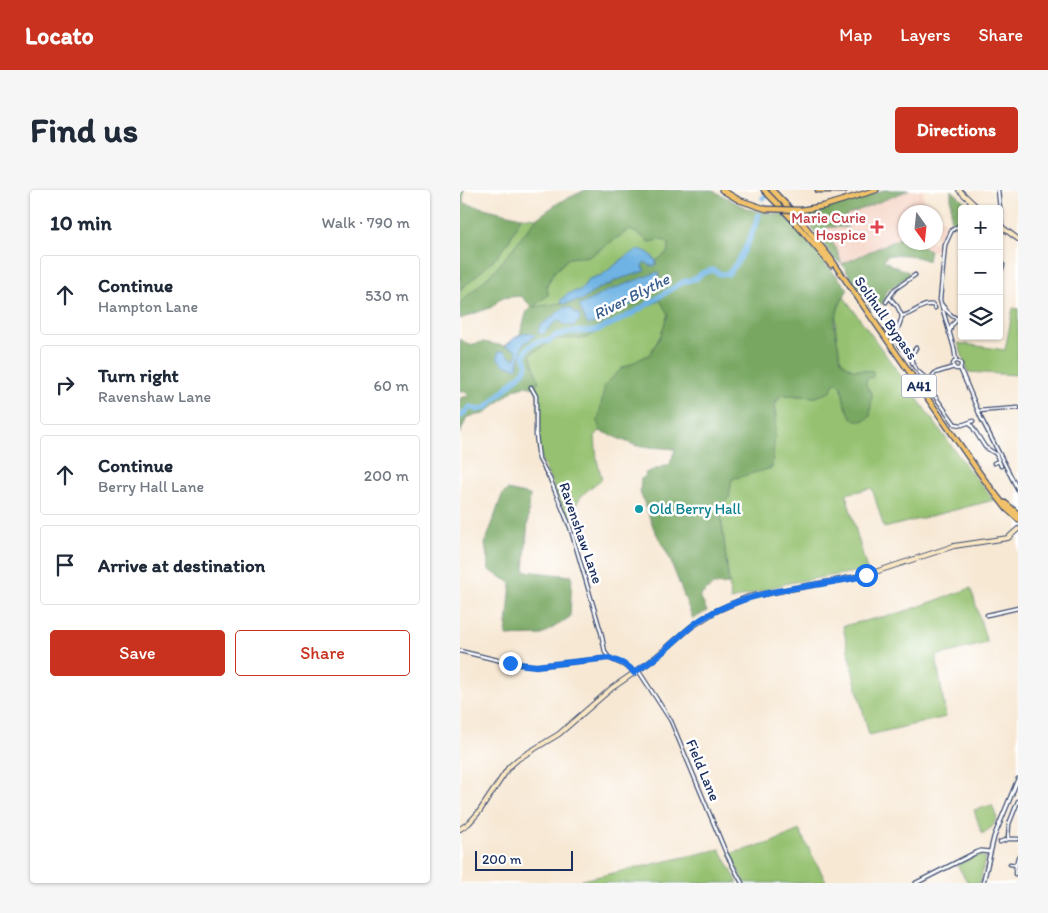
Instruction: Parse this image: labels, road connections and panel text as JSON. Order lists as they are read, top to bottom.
{
  "streets": {
    "highway": ["Solihull Bypass", "A41"],
    "street": ["Ravenshaw Lane", "Field Lane"]
  },
  "water": ["River Blythe"],
  "places": {
    "health": ["Marie Curie Hospice"],
    "other": ["Old Berry Hall"]
  },
  "scale_bar": "200 m",
  "north": "bottom",
  "page": {
    "header": "Locato",
    "nav": ["Map", "Layers", "Share"],
    "buttons": [
      "Directions",
      ["Save", "Share"]
    ],
    "title": "Find us",
    "heading": ["10 min", "Walk · 790 m"],
    "map_buttons": ["+", "−"],
    "list": [
      ["Continue", "Hampton Lane", "530 m"],
      ["Turn right", "Ravenshaw Lane", "60 m"],
      ["Continue", "Berry Hall Lane", "200 m"],
      "Arrive at destination"
    ],
    "scale": "200 m"
  }
}
